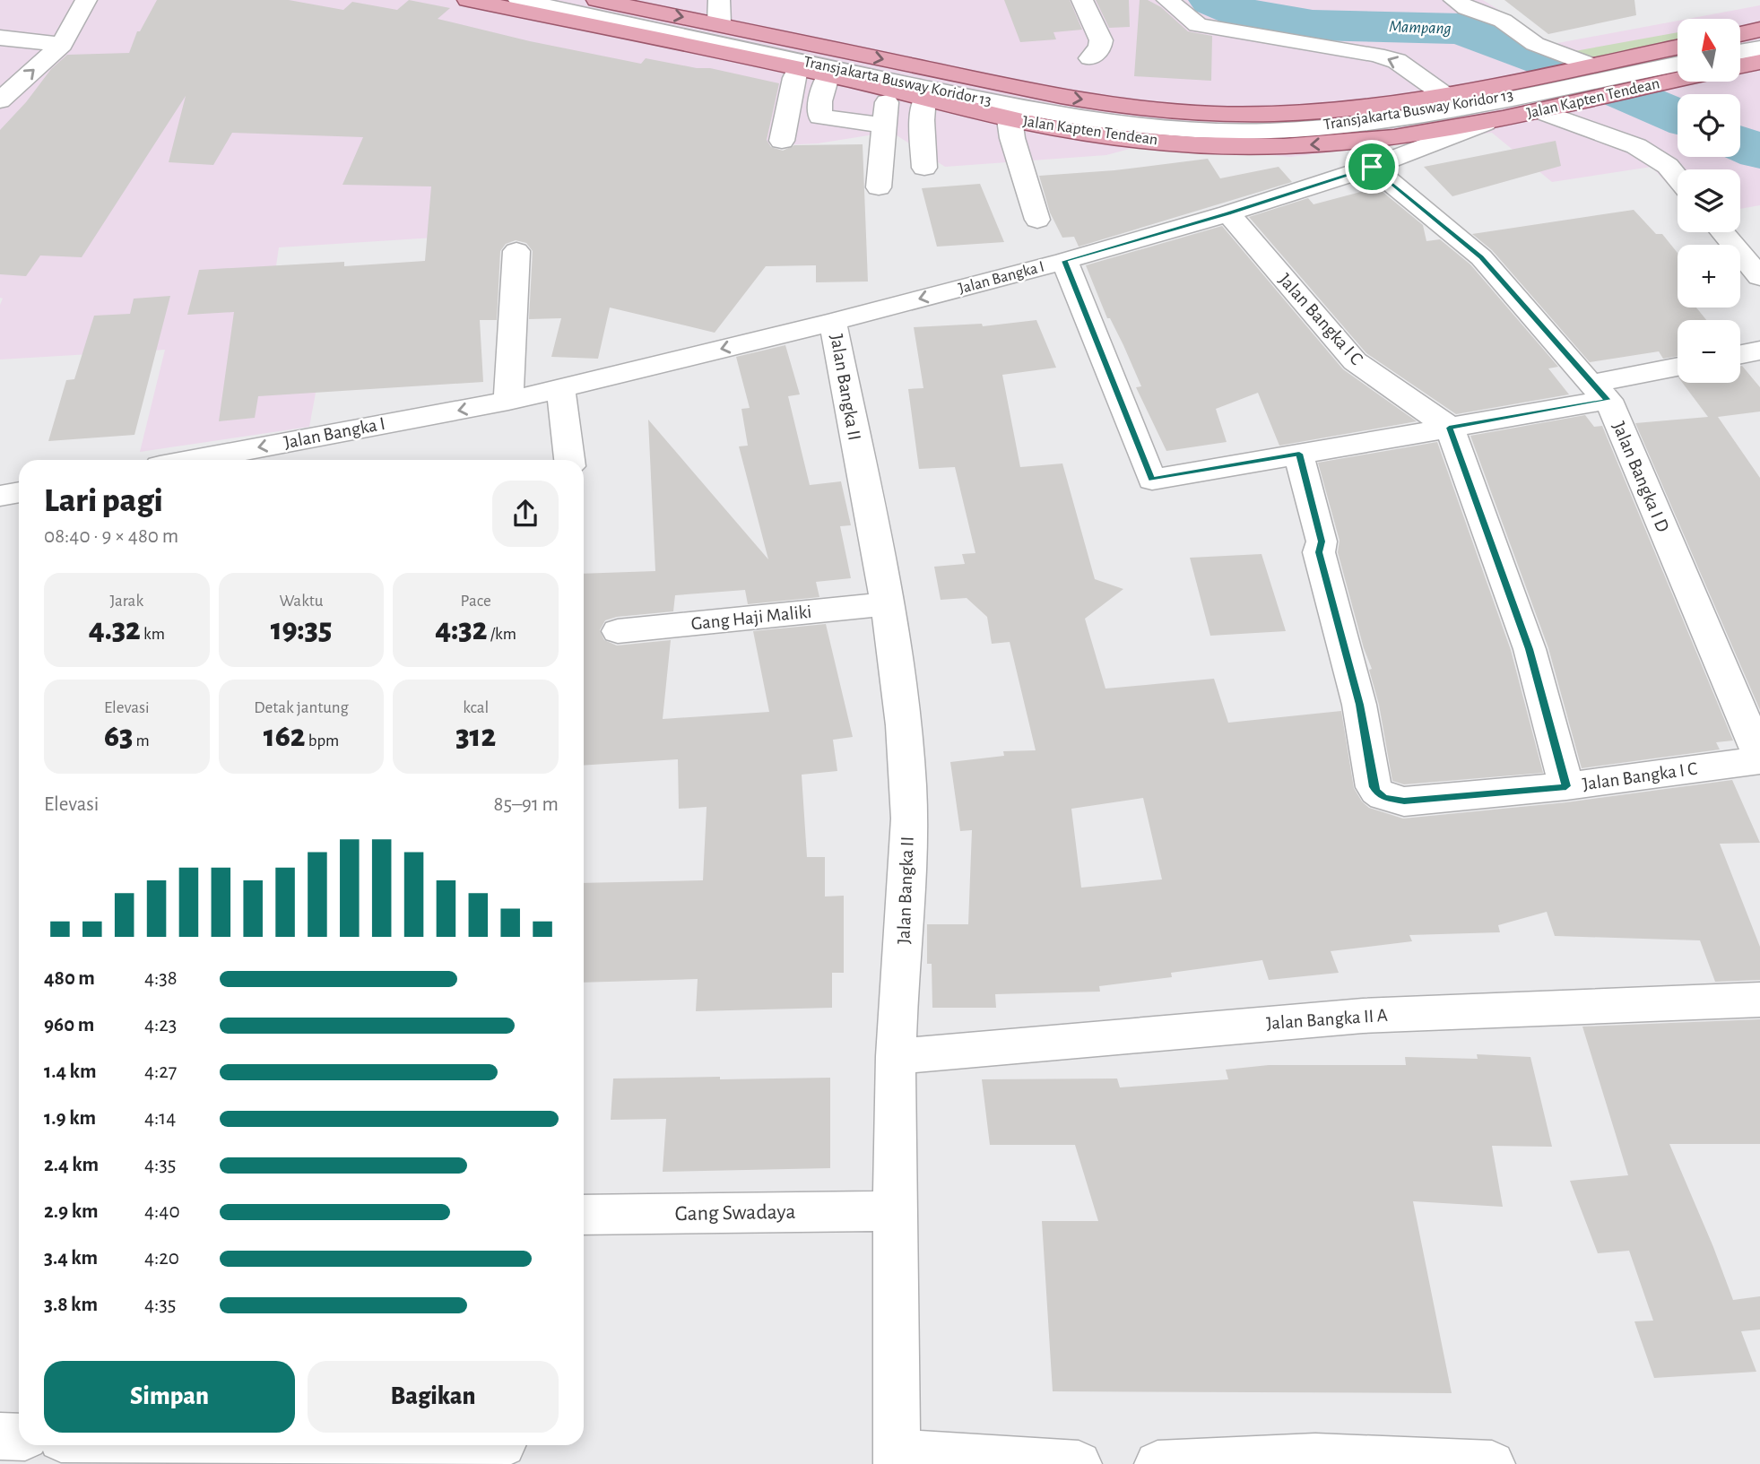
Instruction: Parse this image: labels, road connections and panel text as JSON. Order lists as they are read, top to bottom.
{
  "streets": {
    "main road": ["Jalan Kapten Tendean"],
    "street": [
      "Transjakarta Busway Koridor 13",
      "Jalan Bangka I",
      "Jalan Bangka I C",
      "Jalan Bangka II",
      "Jalan Bangka I D",
      "Gang Haji Maliki",
      "Jalan Bangka II A",
      "Gang Swadaya"
    ]
  },
  "crossings": [
    ["Jalan Kapten Tendean", "Jalan Bangka I"],
    ["Jalan Bangka I", "Jalan Bangka I C"],
    ["Jalan Bangka I", "Jalan Bangka II"],
    ["Jalan Bangka I", "Jalan Bangka I D"],
    ["Jalan Bangka I C", "Jalan Bangka I D"],
    ["Jalan Bangka II", "Gang Haji Maliki"],
    ["Jalan Bangka II", "Jalan Bangka II A"],
    ["Jalan Bangka II", "Gang Swadaya"]
  ],
  "one_way": ["Jalan Bangka I"],
  "water": ["Mampang"],
  "north": "top",
  "page": {
    "map_buttons": ["+", "−"],
    "heading": ["Lari pagi", "08:40 · 9 × 480 m"],
    "stats": [
      ["Jarak", "4.32 km"],
      ["Waktu", "19:35"],
      ["Pace", "4:32 /km"],
      ["Elevasi", "63 m"],
      ["Detak jantung", "162 bpm"],
      ["kcal", "312"]
    ],
    "chart": ["Elevasi", "85–91 m"],
    "list": [
      {
        "name": "480 m",
        "note": "4:38"
      },
      {
        "name": "960 m",
        "note": "4:23"
      },
      {
        "name": "1.4 km",
        "note": "4:27"
      },
      {
        "name": "1.9 km",
        "note": "4:14"
      },
      {
        "name": "2.4 km",
        "note": "4:35"
      },
      {
        "name": "2.9 km",
        "note": "4:40"
      },
      {
        "name": "3.4 km",
        "note": "4:20"
      },
      {
        "name": "3.8 km",
        "note": "4:35"
      }
    ],
    "buttons": ["Simpan", "Bagikan"]
  }
}
